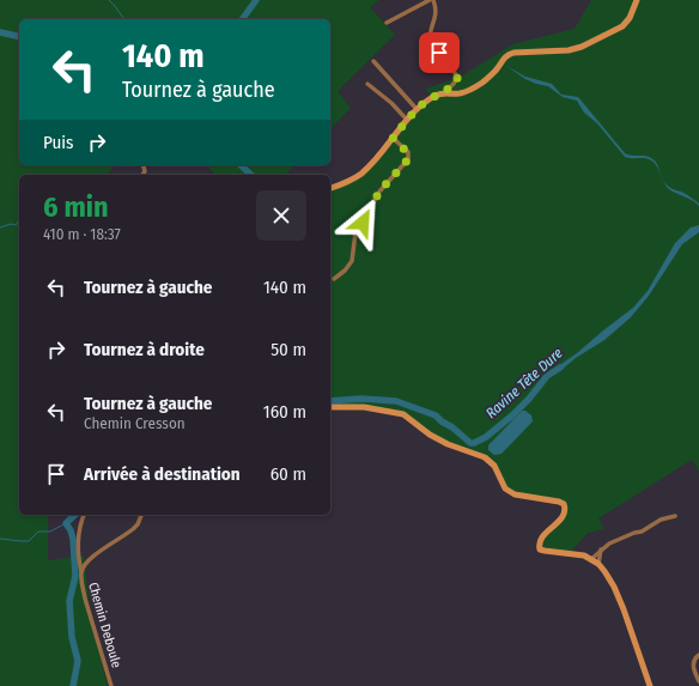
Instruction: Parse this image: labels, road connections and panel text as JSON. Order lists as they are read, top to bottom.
{
  "streets": {
    "street": ["Chemin Deboule"]
  },
  "water": ["Ravine Tête Dure"],
  "page": {
    "turn": ["140 m", "Tournez à gauche"],
    "then": "Puis",
    "heading": ["6 min", "410 m · 18:37"],
    "list": [
      {
        "name": "Tournez à gauche",
        "value": "140 m"
      },
      {
        "name": "Tournez à droite",
        "value": "50 m"
      },
      {
        "name": "Tournez à gauche",
        "note": "Chemin Cresson",
        "value": "160 m"
      },
      {
        "name": "Arrivée à destination",
        "value": "60 m"
      }
    ]
  }
}
